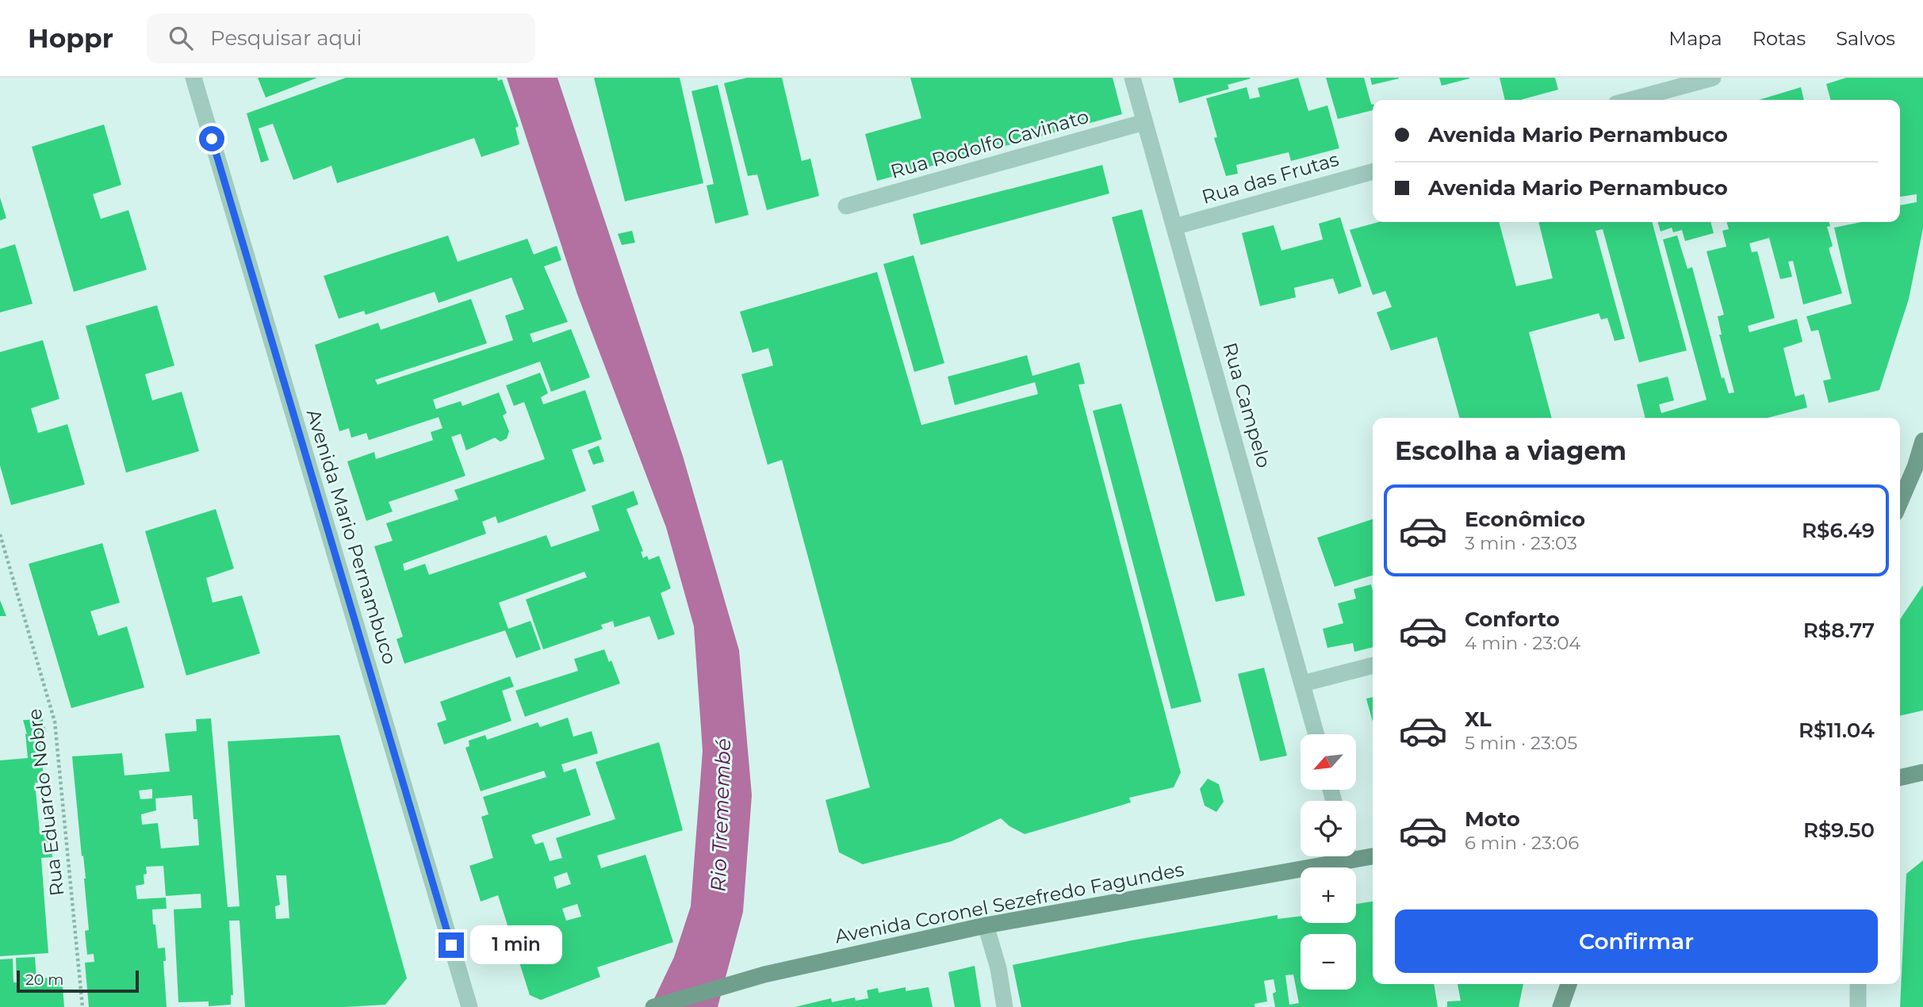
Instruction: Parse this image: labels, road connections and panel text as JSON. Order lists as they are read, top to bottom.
{
  "streets": {
    "main road": ["Avenida Coronel Sezefredo Fagundes"],
    "street": [
      "Rua Rodolfo Cavinato",
      "Rua das Frutas",
      "Rua Campelo",
      "Avenida Mario Pernambuco"
    ],
    "path": ["Rua Eduardo Nobre"]
  },
  "crossings": [
    ["Rua Rodolfo Cavinato", "Rua Campelo"],
    ["Rua das Frutas", "Rua Campelo"]
  ],
  "water": ["Rio Tremembé"],
  "scale_bar": "20 m",
  "north": "bottom left",
  "page": {
    "header": "Hoppr",
    "search": "Pesquisar aqui",
    "nav": ["Mapa", "Rotas", "Salvos"],
    "banner": ["Avenida Mario Pernambuco", "Avenida Mario Pernambuco"],
    "heading": "Escolha a viagem",
    "list": [
      {
        "name": "Econômico",
        "note": "3 min · 23:03",
        "value": "R$6.49"
      },
      {
        "name": "Conforto",
        "note": "4 min · 23:04",
        "value": "R$8.77"
      },
      {
        "name": "XL",
        "note": "5 min · 23:05",
        "value": "R$11.04"
      },
      {
        "name": "Moto",
        "note": "6 min · 23:06",
        "value": "R$9.50"
      }
    ],
    "map_buttons": ["+", "−"],
    "buttons": "Confirmar",
    "bubble": "1 min",
    "scale": "20 m"
  }
}
